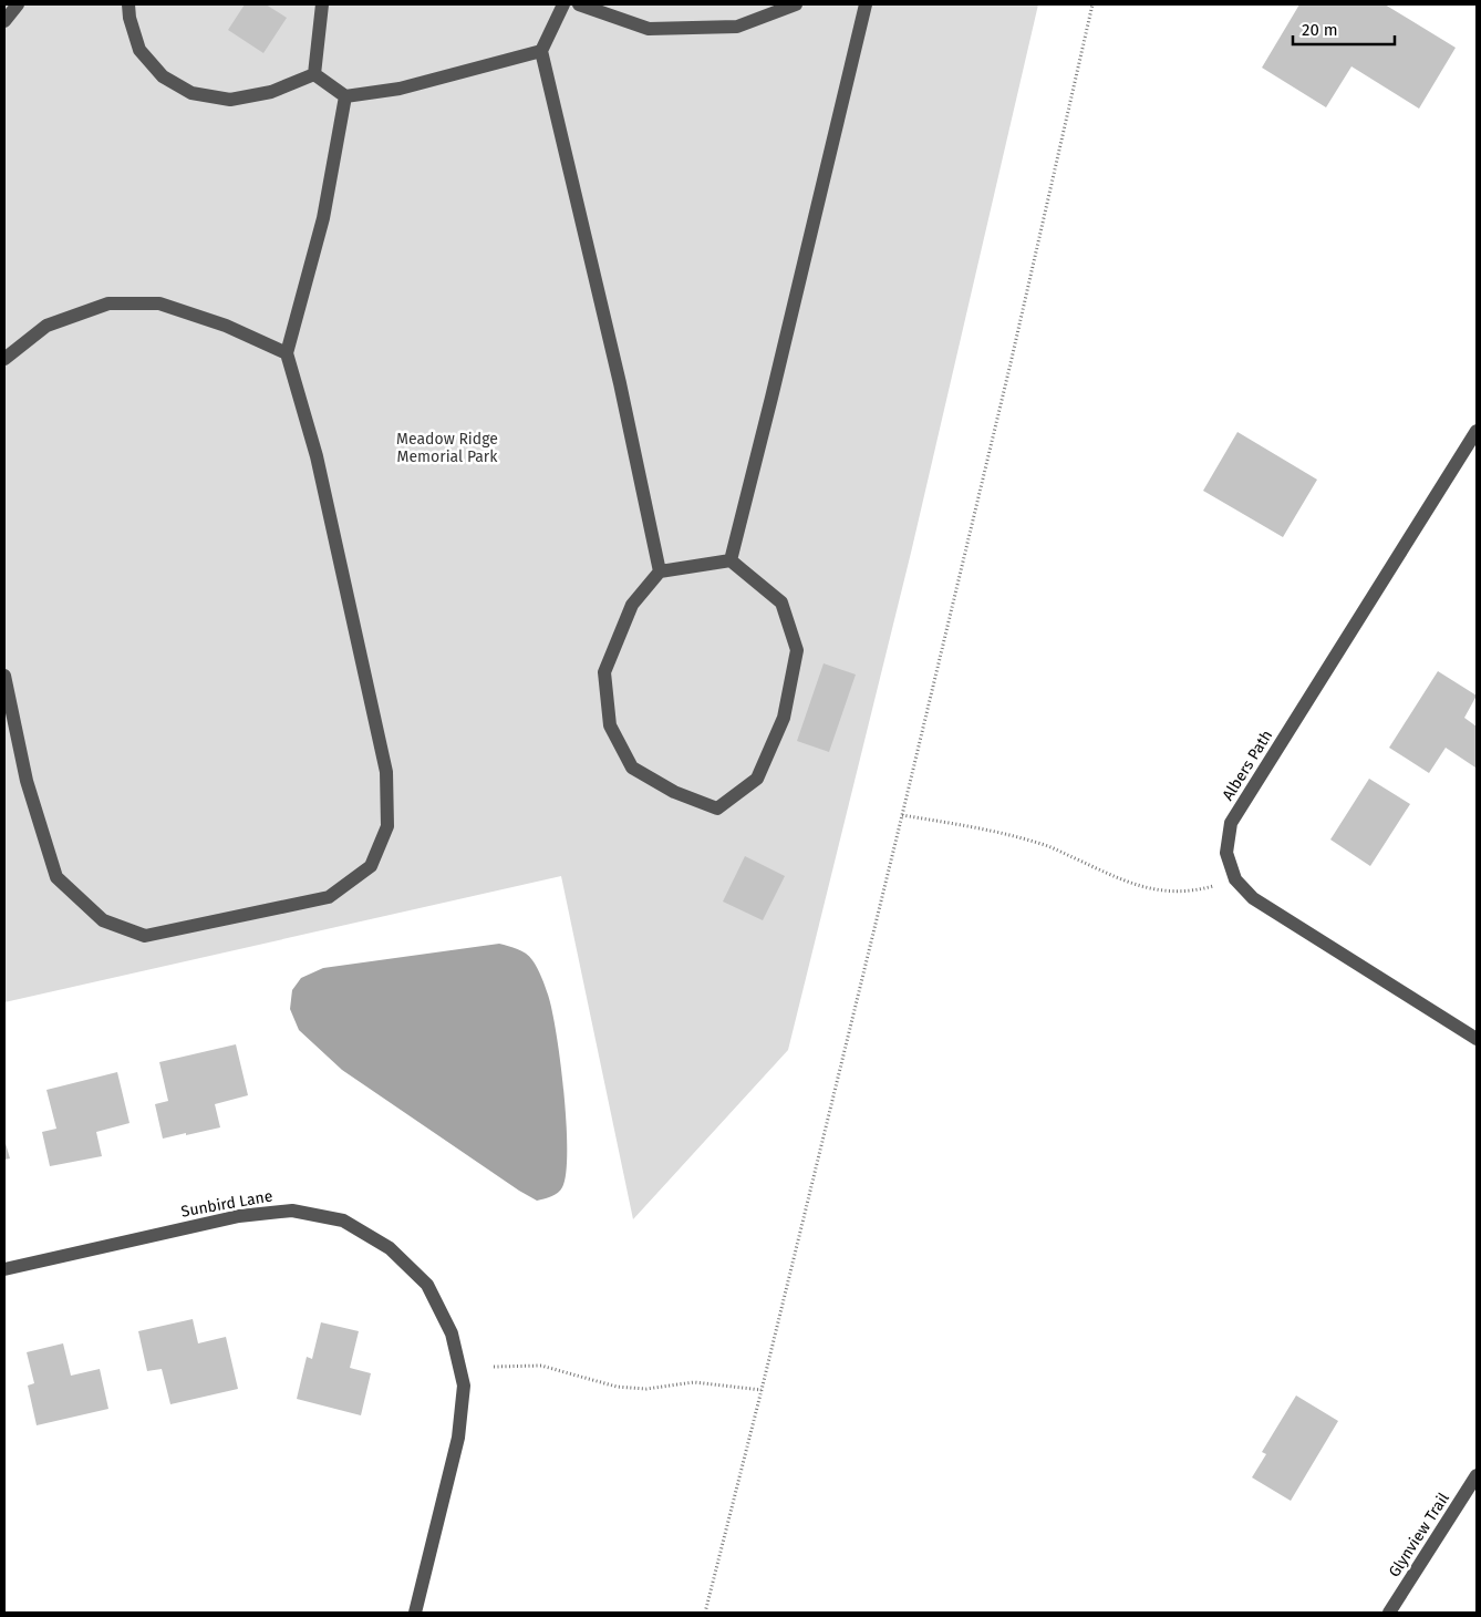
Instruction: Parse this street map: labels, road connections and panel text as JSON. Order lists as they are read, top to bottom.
{
  "streets": {
    "street": ["Albers Path", "Sunbird Lane", "Glynview Trail"]
  },
  "parks": ["Meadow Ridge Memorial Park"],
  "scale_bar": "20 m"
}
